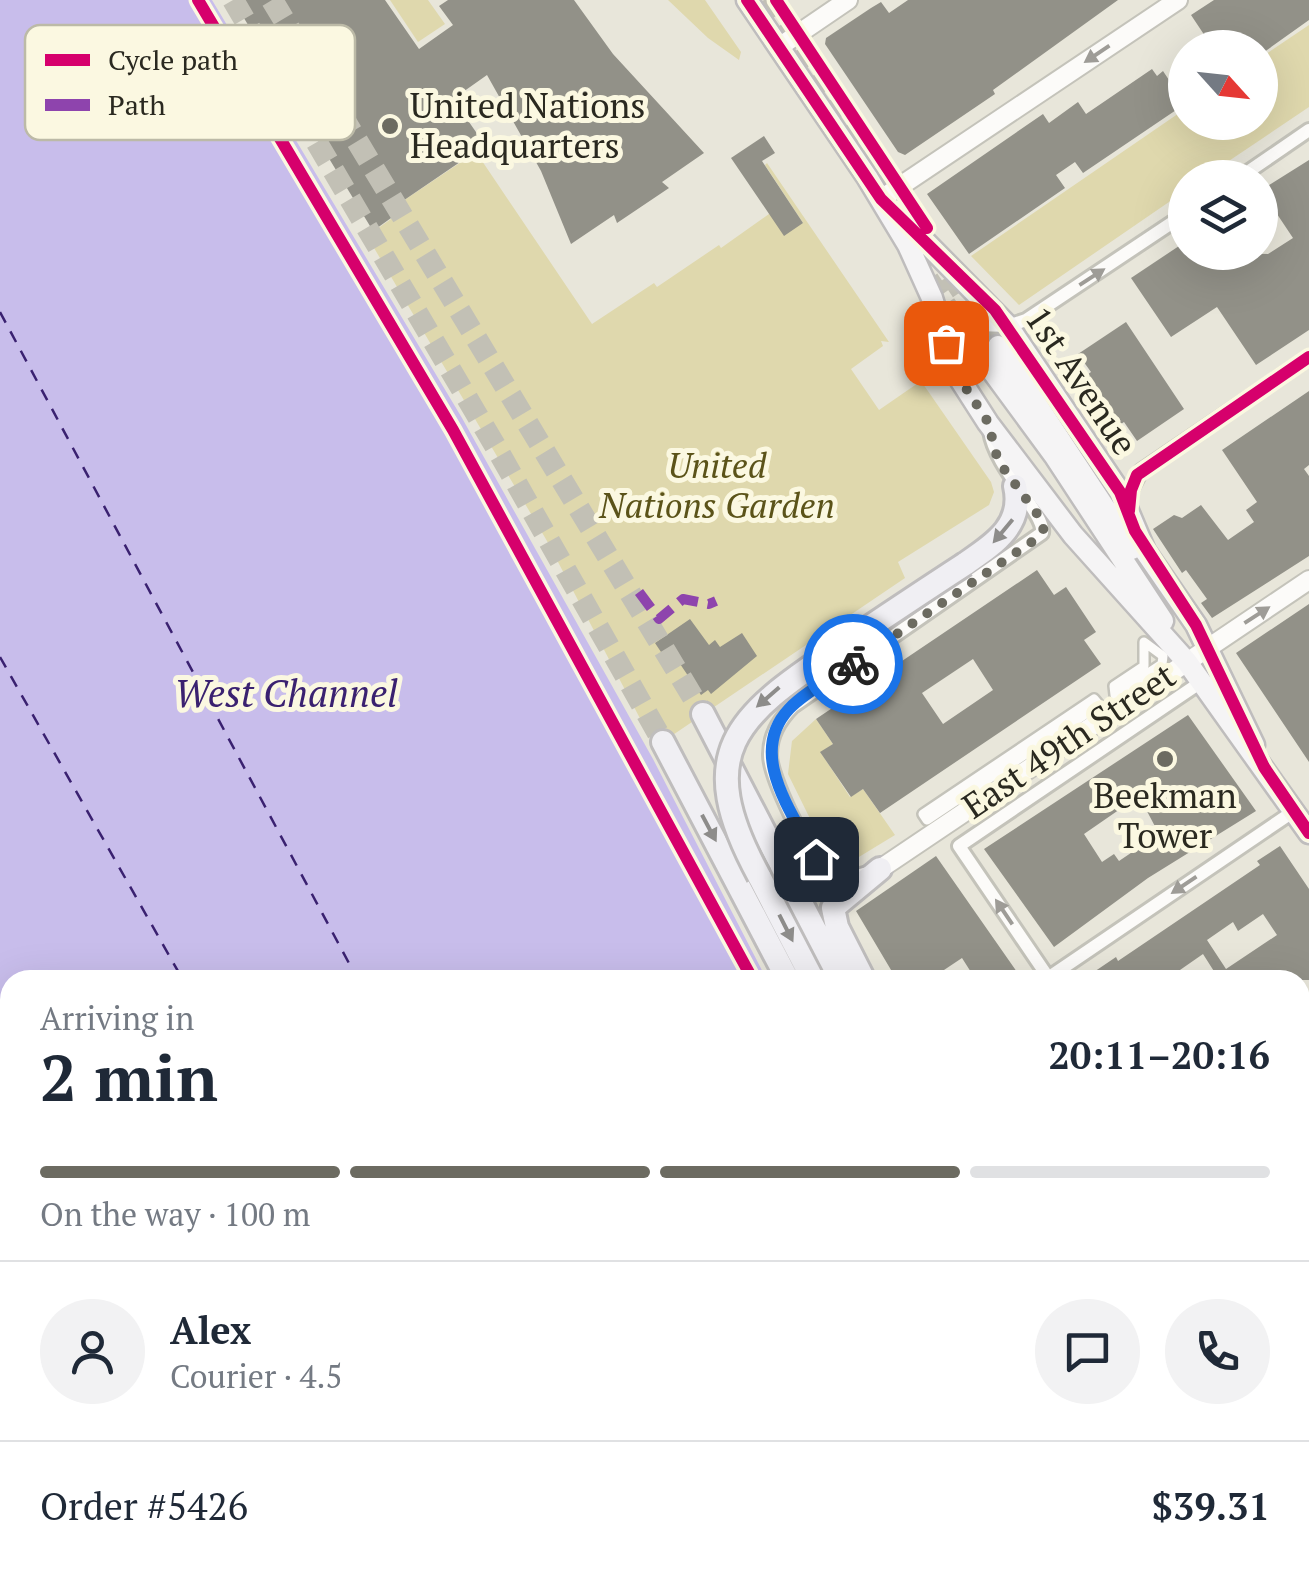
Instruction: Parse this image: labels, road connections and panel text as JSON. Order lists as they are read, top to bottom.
{
  "streets": {
    "main road": ["1st Avenue", "East 49th Street"]
  },
  "crossings": [
    ["1st Avenue", "East 49th Street"]
  ],
  "water": ["West Channel"],
  "parks": ["United Nations Garden"],
  "places": ["United Nations Headquarters", "Beekman Tower"],
  "legend": ["Cycle path", "Path"],
  "north": "bottom right",
  "page": {
    "heading": ["2 min", "Arriving in", "20:11–20:16"],
    "panel": [
      "Alex",
      "Courier · 4.5",
      "Order #5426",
      "$39.31"
    ],
    "bar": "On the way · 100 m"
  }
}
